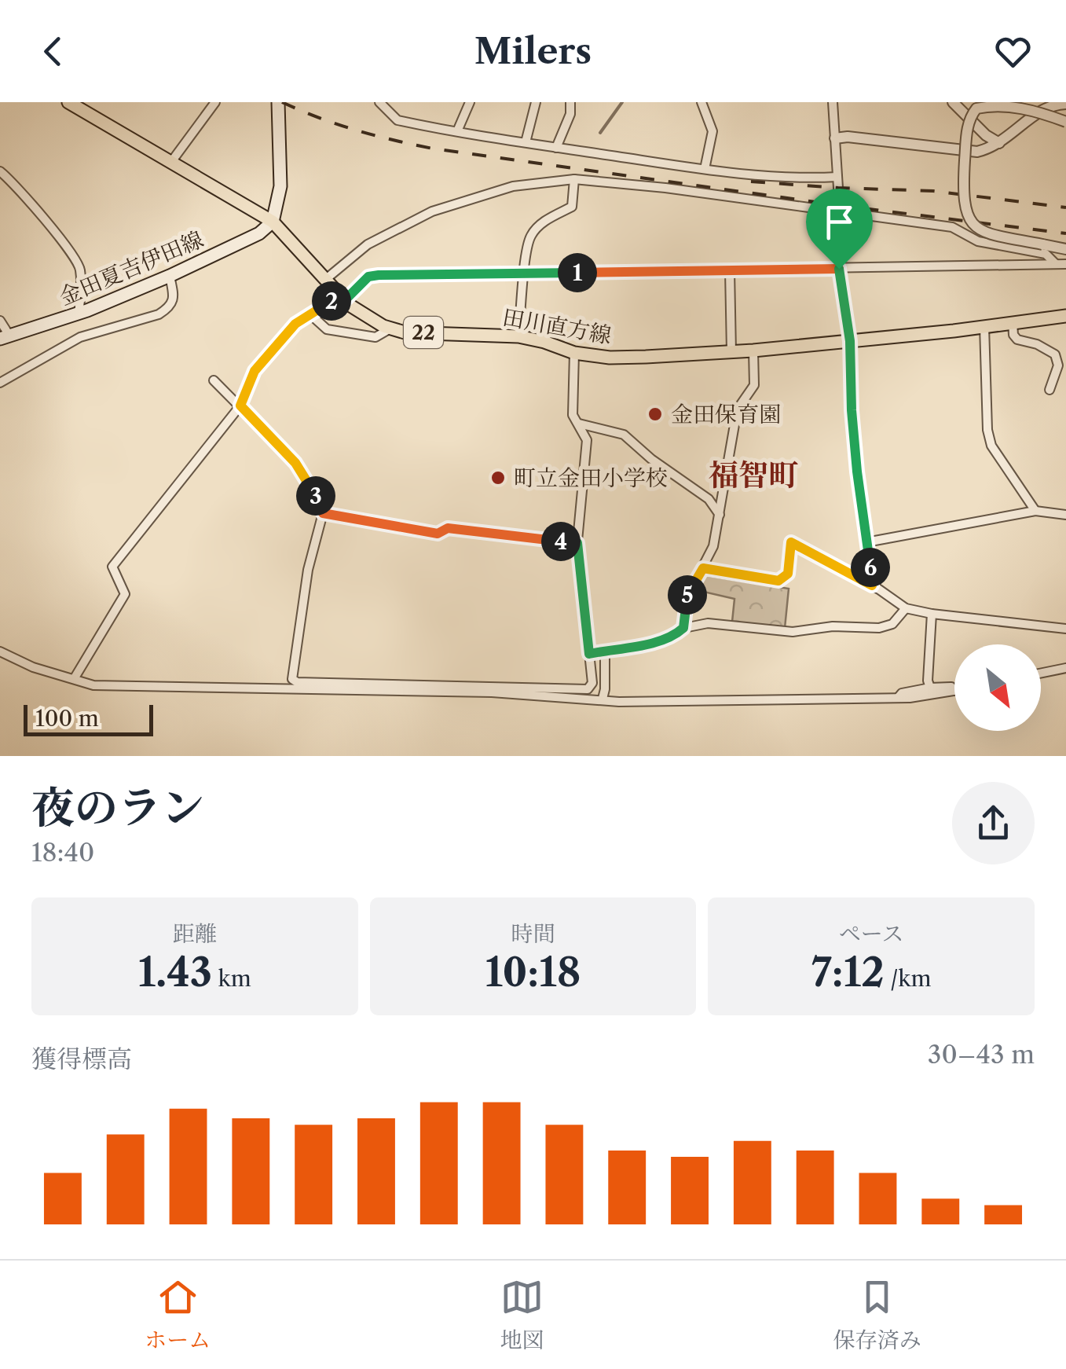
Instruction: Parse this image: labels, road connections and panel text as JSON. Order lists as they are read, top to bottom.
{
  "streets": {
    "main road": ["金田夏吉伊田線", "田川直方線", "22"]
  },
  "crossings": [
    ["金田夏吉伊田線", "田川直方線"]
  ],
  "districts": ["福智町"],
  "places": ["金田保育園", "町立金田小学校"],
  "scale_bar": "100 m",
  "north": "bottom right",
  "page": {
    "header": "Milers",
    "pins": [
      "1",
      "2",
      "3",
      "4",
      "6",
      "5"
    ],
    "scale": "100 m",
    "heading": ["夜のラン", "18:40"],
    "stats": [
      ["距離", "1.43 km"],
      ["時間", "10:18"],
      ["ペース", "7:12 /km"]
    ],
    "chart": ["獲得標高", "30–43 m"],
    "tabs": ["ホーム", "地図", "保存済み"]
  }
}
